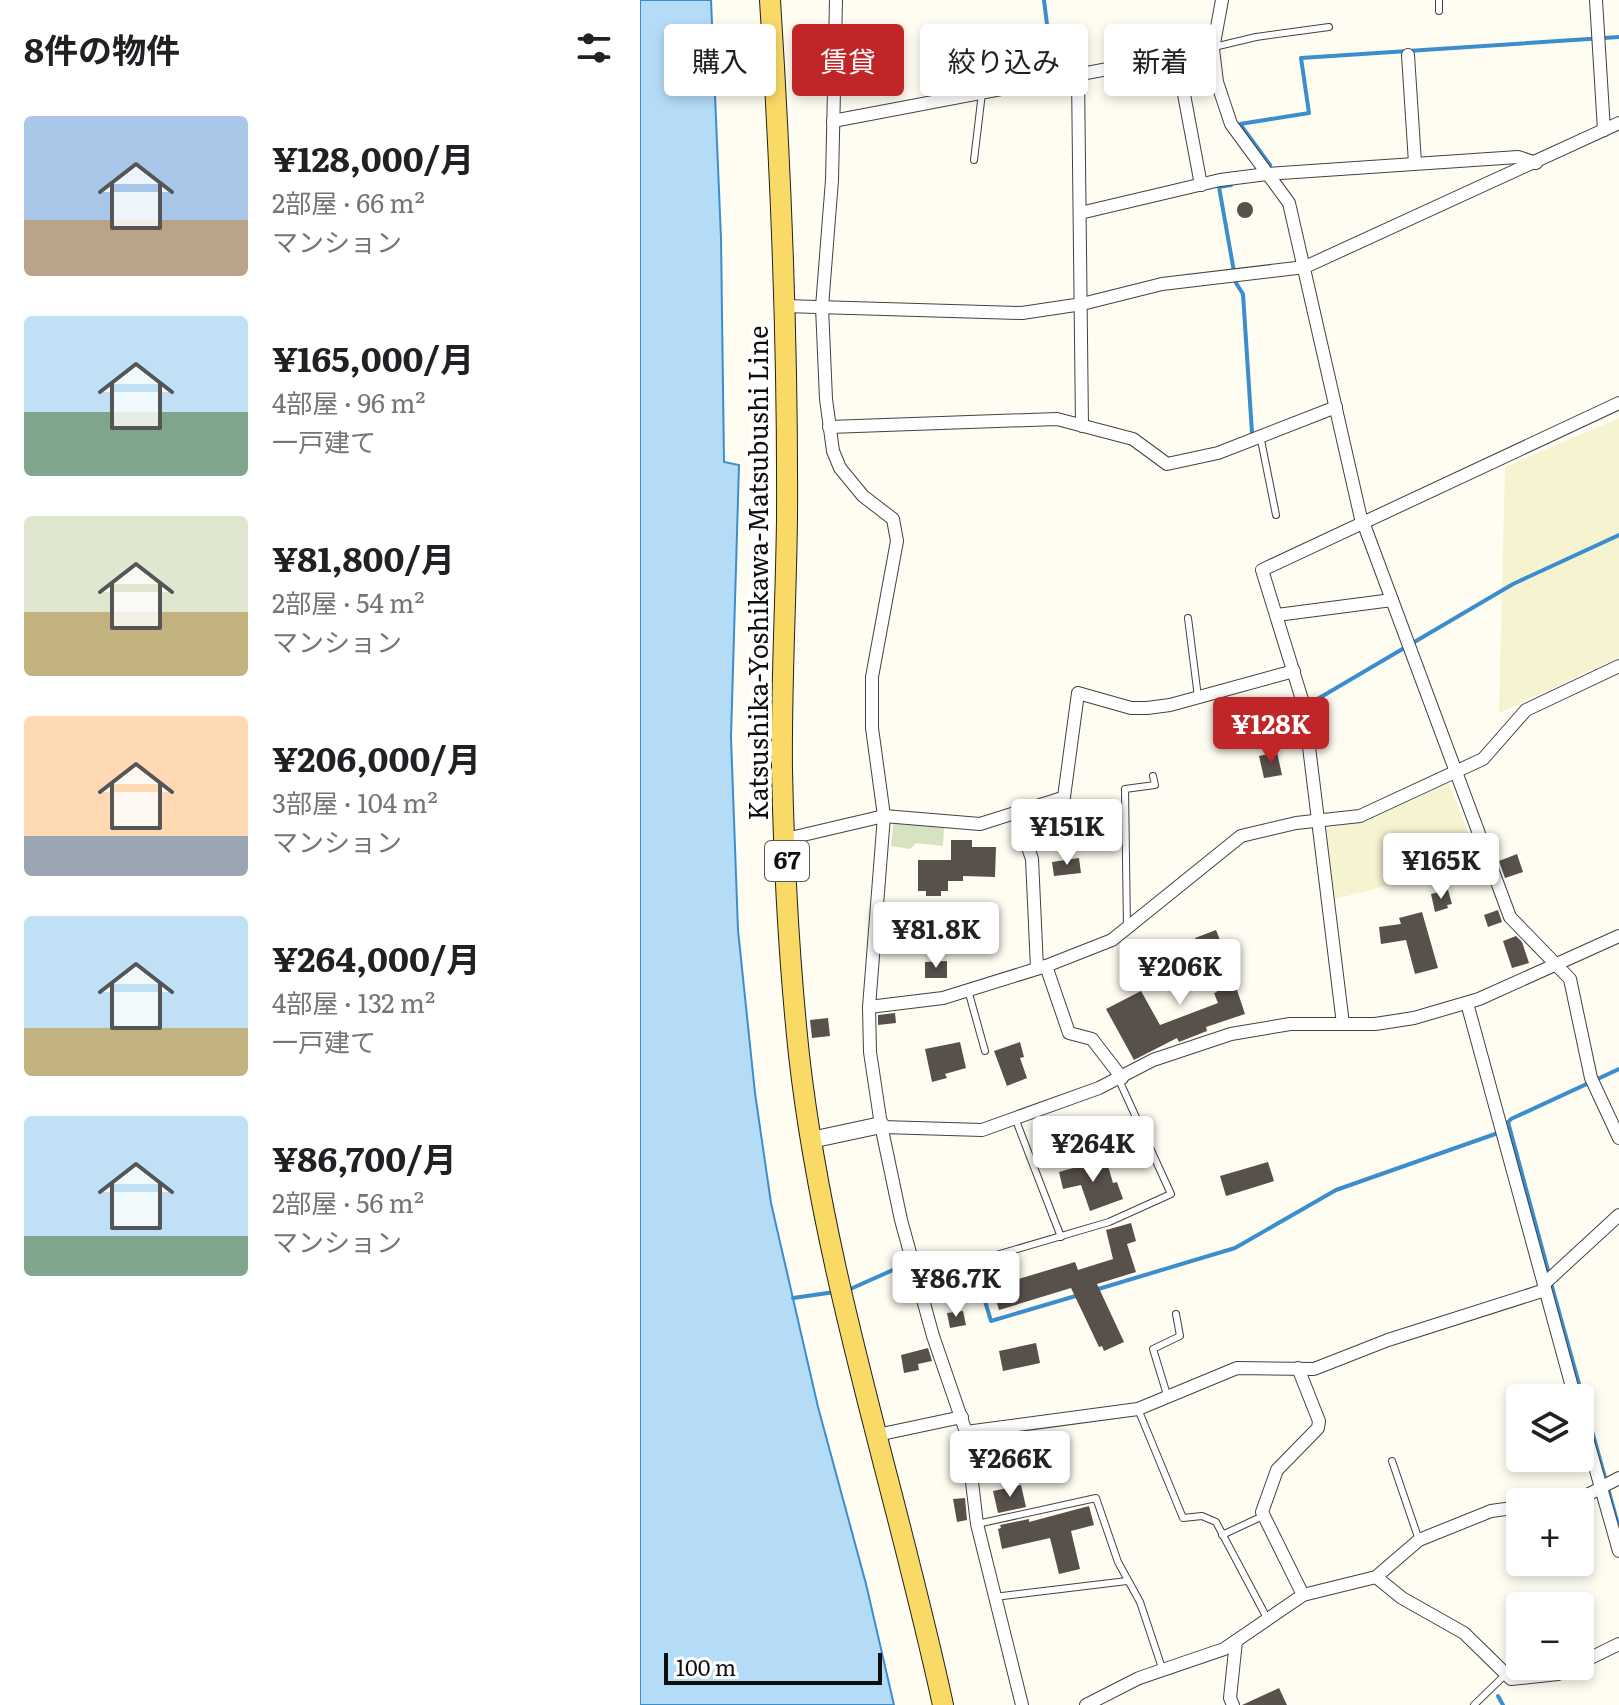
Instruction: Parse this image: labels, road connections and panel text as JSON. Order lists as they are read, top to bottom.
{
  "streets": {
    "main road": ["Katsushika-Yoshikawa-Matsubushi Line", "67"]
  },
  "scale_bar": "100 m",
  "page": {
    "heading": "8件の物件",
    "chip": [
      "購入",
      "賃貸",
      "絞り込み",
      "新着"
    ],
    "list": [
      {
        "name": "¥128,000/月",
        "note": "2部屋 · 66 m² · マンション"
      },
      {
        "name": "¥165,000/月",
        "note": "4部屋 · 96 m² · 一戸建て"
      },
      {
        "name": "¥81,800/月",
        "note": "2部屋 · 54 m² · マンション"
      },
      {
        "name": "¥206,000/月",
        "note": "3部屋 · 104 m² · マンション"
      },
      {
        "name": "¥264,000/月",
        "note": "4部屋 · 132 m² · 一戸建て"
      },
      {
        "name": "¥86,700/月",
        "note": "2部屋 · 56 m² · マンション"
      }
    ],
    "price": [
      "¥128K",
      "¥151K",
      "¥165K",
      "¥81.8K",
      "¥206K",
      "¥264K",
      "¥86.7K",
      "¥266K"
    ],
    "map_buttons": ["+", "−"],
    "scale": "100 m"
  }
}
